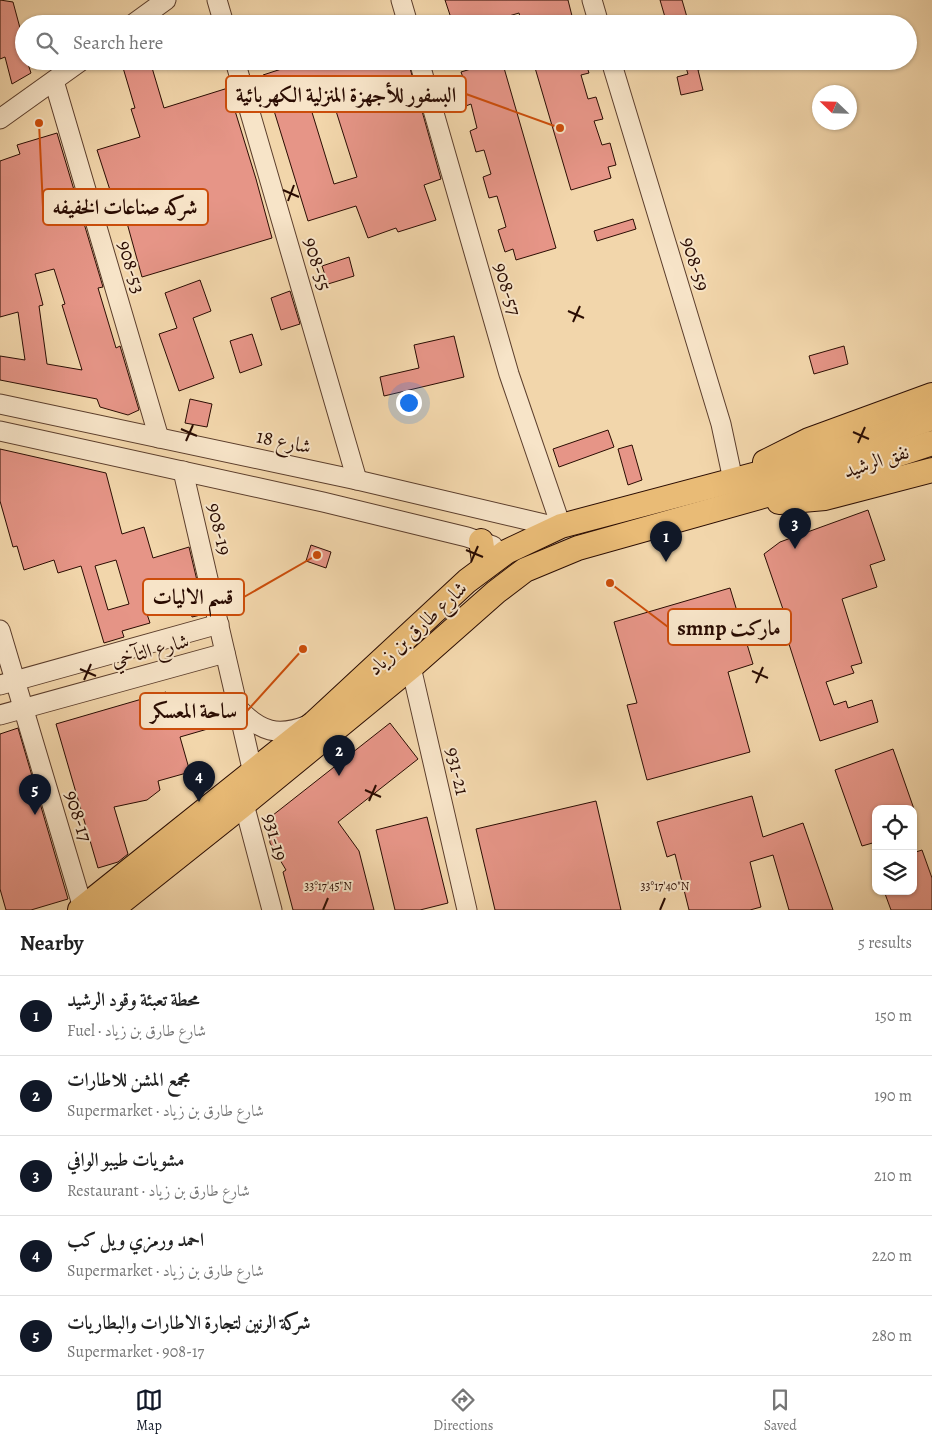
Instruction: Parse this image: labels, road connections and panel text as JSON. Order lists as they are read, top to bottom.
{
  "streets": {
    "main road": ["نفق الرشيد", "شارع طارق بن زياد"],
    "street": [
      "908-55",
      "908-59",
      "908-53",
      "908-57",
      "شارع 18",
      "908-19",
      "شارع التآخي",
      "931-21",
      "908-17",
      "931-19"
    ]
  },
  "crossings": [
    ["908-55", "شارع 18"],
    ["908-59", "شارع طارق بن زياد"],
    ["908-53", "شارع 18"],
    ["908-57", "شارع 18"],
    ["908-57", "شارع طارق بن زياد"],
    ["شارع 18", "شارع طارق بن زياد"],
    ["نفق الرشيد", "شارع طارق بن زياد"],
    ["908-19", "شارع طارق بن زياد"],
    ["908-19", "شارع التآخي"],
    ["شارع طارق بن زياد", "931-21"],
    ["شارع طارق بن زياد", "908-17"],
    ["شارع طارق بن زياد", "931-19"],
    ["شارع التآخي", "908-17"]
  ],
  "places": [
    "شركه صناعات الخفيفه",
    "البسفور للأجهزة المنزلية الكهربائية",
    "قسم الاليات",
    "smnp ماركت",
    "ساحة المعسكر"
  ],
  "north": "top left",
  "page": {
    "search": "Search here",
    "pins": [
      "3",
      "1",
      "2",
      "4",
      "5"
    ],
    "heading": ["Nearby", "5 results"],
    "list": [
      {
        "mark": "1",
        "name": "محطة تعبئة وقود الرشيد",
        "note": "Fuel · شارع طارق بن زياد",
        "value": "150 m"
      },
      {
        "mark": "2",
        "name": "مجمع المشن للاطارات",
        "note": "Supermarket · شارع طارق بن زياد",
        "value": "190 m"
      },
      {
        "mark": "3",
        "name": "مشويات طيبو الوافي",
        "note": "Restaurant · شارع طارق بن زياد",
        "value": "210 m"
      },
      {
        "mark": "4",
        "name": "احمد ورمزي ويل كب",
        "note": "Supermarket · شارع طارق بن زياد",
        "value": "220 m"
      },
      {
        "mark": "5",
        "name": "شركة الرنين لتجارة الاطارات والبطاريات",
        "note": "Supermarket · 908-17",
        "value": "280 m"
      }
    ],
    "nav": ["Map", "Directions", "Saved"]
  },
  "coordinates": ["33°17'45\"N", "33°17'40\"N"]
}
